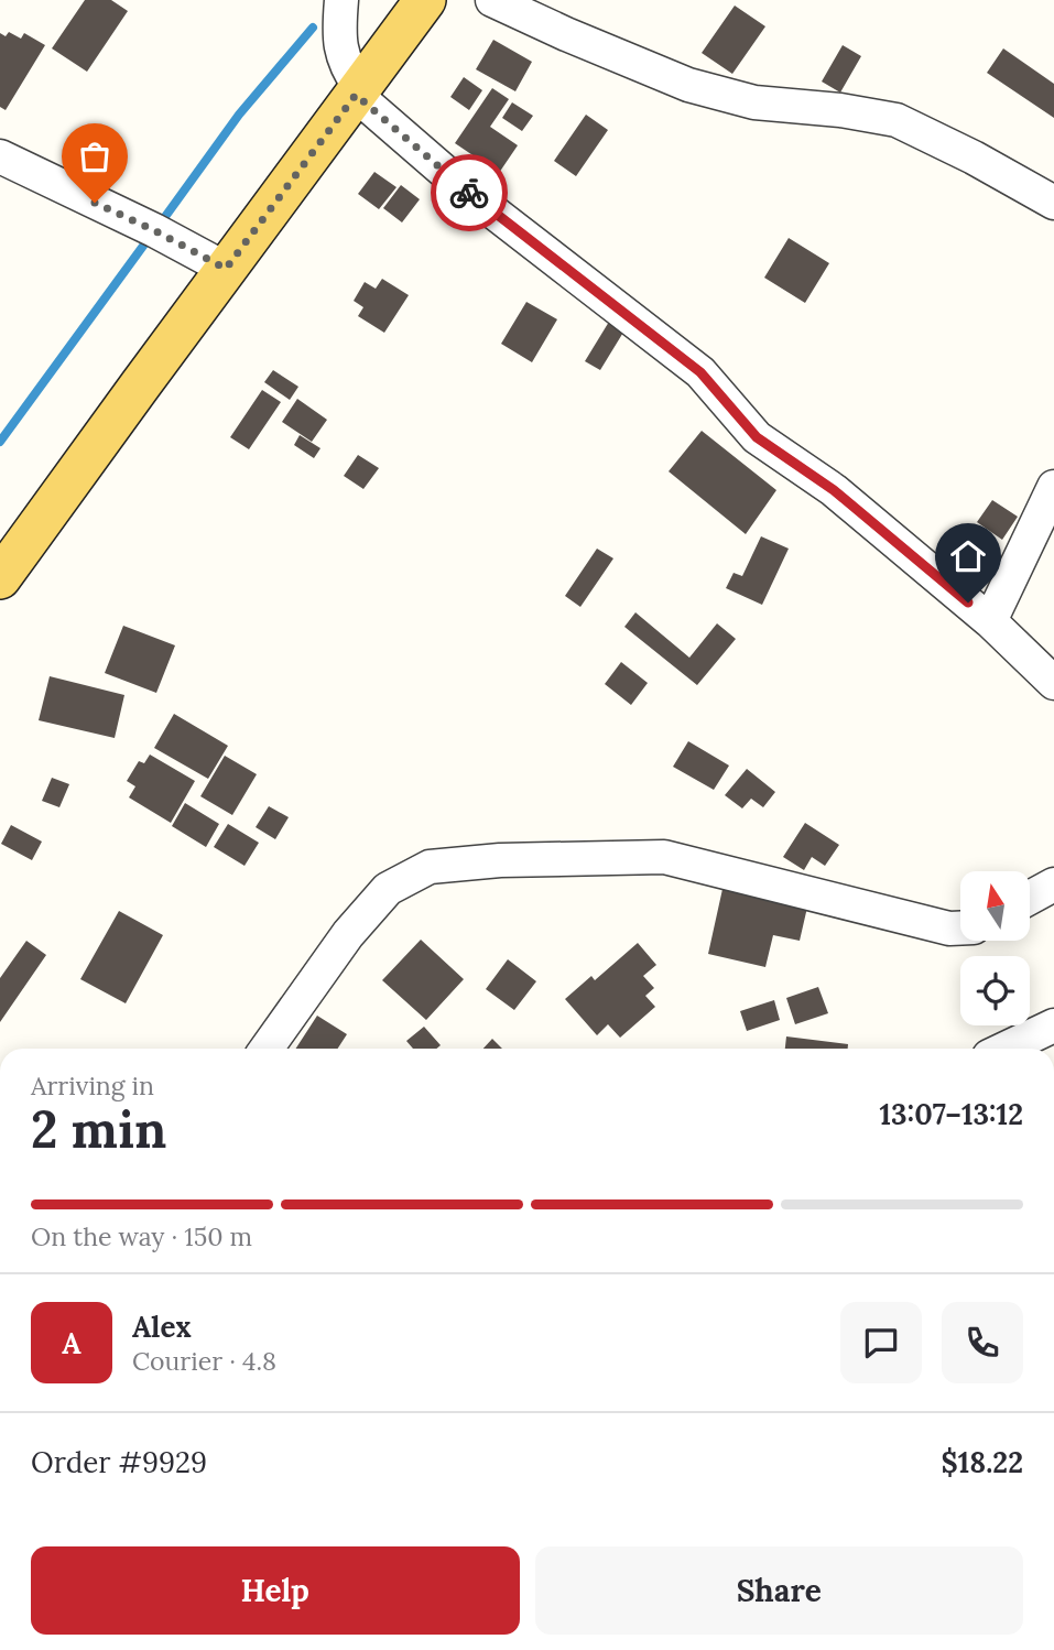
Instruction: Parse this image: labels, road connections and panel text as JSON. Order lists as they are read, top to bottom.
{
  "north": "top",
  "page": {
    "heading": ["2 min", "Arriving in", "13:07–13:12"],
    "panel": [
      "Alex",
      "Courier · 4.8",
      "Order #9929",
      "$18.22"
    ],
    "bar": "On the way · 150 m",
    "round": "A",
    "buttons": ["Help", "Share"]
  }
}
